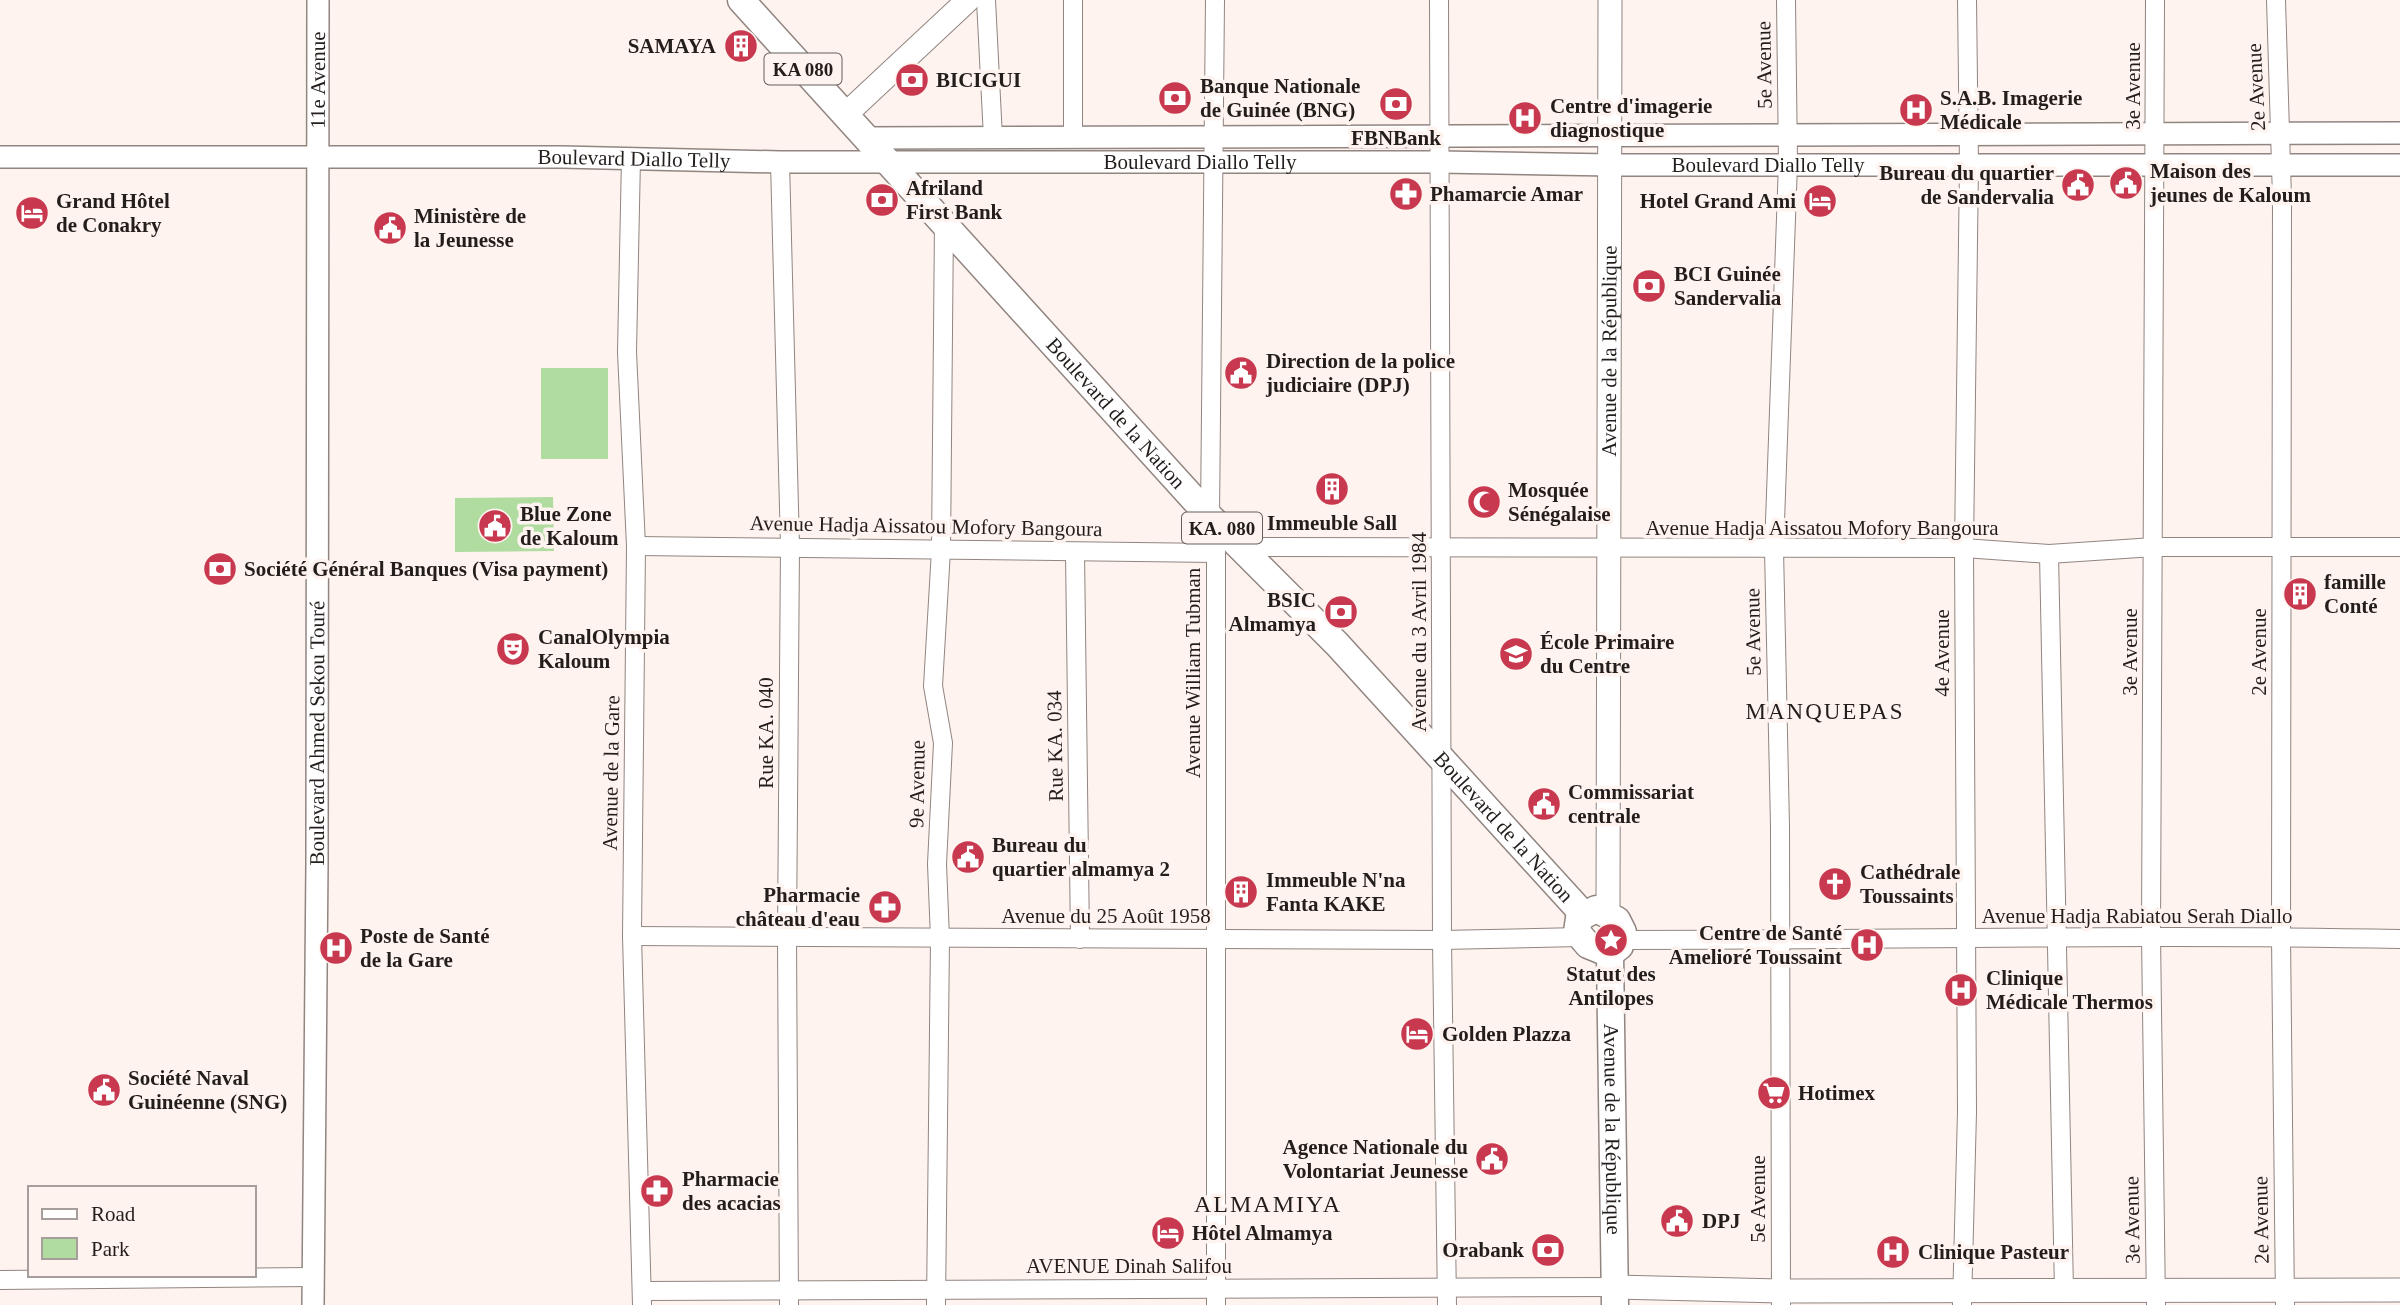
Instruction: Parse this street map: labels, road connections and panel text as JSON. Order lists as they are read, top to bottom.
{
  "streets": {
    "main road": [
      "KA 080",
      "Avenue de la République",
      "Boulevard de la Nation",
      "KA. 080"
    ],
    "street": [
      "5e Avenue",
      "11e Avenue",
      "3e Avenue",
      "2e Avenue",
      "Boulevard Diallo Telly",
      "Avenue Hadja Aissatou Mofory Bangoura",
      "Avenue du 3 Avril 1984",
      "4e Avenue",
      "Avenue William Tubman",
      "Boulevard Ahmed Sekou Touré",
      "Rue KA. 040",
      "Rue KA. 034",
      "Avenue de la Gare",
      "9e Avenue",
      "Avenue du 25 Août 1958",
      "Avenue Hadja Rabiatou Serah Diallo",
      "AVENUE Dinah Salifou"
    ]
  },
  "crossings": [
    ["5e Avenue", "Boulevard Diallo Telly"],
    ["5e Avenue", "Avenue Hadja Aissatou Mofory Bangoura"],
    ["5e Avenue", "Avenue Hadja Rabiatou Serah Diallo"],
    ["11e Avenue", "Boulevard Diallo Telly"],
    ["11e Avenue", "Boulevard Ahmed Sekou Touré"],
    ["3e Avenue", "Boulevard Diallo Telly"],
    ["3e Avenue", "Avenue Hadja Aissatou Mofory Bangoura"],
    ["3e Avenue", "Avenue Hadja Rabiatou Serah Diallo"],
    ["2e Avenue", "Boulevard Diallo Telly"],
    ["2e Avenue", "Avenue Hadja Aissatou Mofory Bangoura"],
    ["2e Avenue", "Avenue Hadja Rabiatou Serah Diallo"],
    ["Boulevard Diallo Telly", "Avenue de la République"],
    ["Boulevard Diallo Telly", "Boulevard de la Nation"],
    ["Boulevard Diallo Telly", "Avenue du 3 Avril 1984"],
    ["Boulevard Diallo Telly", "4e Avenue"],
    ["Boulevard Diallo Telly", "Avenue William Tubman"],
    ["Boulevard Diallo Telly", "Boulevard Ahmed Sekou Touré"],
    ["Boulevard Diallo Telly", "Rue KA. 040"],
    ["Boulevard Diallo Telly", "Avenue de la Gare"],
    ["Avenue de la République", "Boulevard de la Nation"],
    ["Avenue de la République", "Avenue Hadja Aissatou Mofory Bangoura"],
    ["Avenue de la République", "Avenue du 25 Août 1958"],
    ["Avenue de la République", "Avenue Hadja Rabiatou Serah Diallo"],
    ["Avenue de la République", "AVENUE Dinah Salifou"],
    ["Boulevard de la Nation", "Avenue Hadja Aissatou Mofory Bangoura"],
    ["Boulevard de la Nation", "Avenue du 3 Avril 1984"],
    ["Boulevard de la Nation", "Avenue William Tubman"],
    ["Boulevard de la Nation", "9e Avenue"],
    ["Boulevard de la Nation", "Avenue du 25 Août 1958"],
    ["Avenue Hadja Aissatou Mofory Bangoura", "Avenue du 3 Avril 1984"],
    ["Avenue Hadja Aissatou Mofory Bangoura", "4e Avenue"],
    ["Avenue Hadja Aissatou Mofory Bangoura", "Avenue William Tubman"],
    ["Avenue Hadja Aissatou Mofory Bangoura", "Rue KA. 040"],
    ["Avenue Hadja Aissatou Mofory Bangoura", "Rue KA. 034"],
    ["Avenue Hadja Aissatou Mofory Bangoura", "Avenue de la Gare"],
    ["Avenue Hadja Aissatou Mofory Bangoura", "9e Avenue"],
    ["Avenue du 3 Avril 1984", "Avenue du 25 Août 1958"],
    ["Avenue du 3 Avril 1984", "AVENUE Dinah Salifou"],
    ["4e Avenue", "Avenue Hadja Rabiatou Serah Diallo"],
    ["Avenue William Tubman", "Avenue du 25 Août 1958"],
    ["Avenue William Tubman", "AVENUE Dinah Salifou"],
    ["Rue KA. 040", "Avenue du 25 Août 1958"],
    ["Rue KA. 040", "AVENUE Dinah Salifou"],
    ["Rue KA. 034", "Avenue du 25 Août 1958"],
    ["Avenue de la Gare", "Avenue du 25 Août 1958"],
    ["Avenue de la Gare", "AVENUE Dinah Salifou"],
    ["9e Avenue", "Avenue du 25 Août 1958"],
    ["9e Avenue", "AVENUE Dinah Salifou"]
  ],
  "districts": ["MANQUEPAS", "ALMAMIYA"],
  "places": {
    "building": [
      "SAMAYA",
      "Immeuble Sall",
      "famille Conté",
      "Immeuble N'na Fanta KAKE"
    ],
    "bank": [
      "BICIGUI",
      "Banque Nationale de Guinée (BNG)",
      "FBNBank",
      "Afriland First Bank",
      "BCI Guinée Sandervalia",
      "Société Général Banques (Visa payment)",
      "BSIC Almamya",
      "Orabank"
    ],
    "hospital": [
      "S.A.B. Imagerie Médicale",
      "Centre d'imagerie diagnostique",
      "Centre de Santé Amelioré Toussaint",
      "Poste de Santé de la Gare",
      "Clinique Médicale Thermos",
      "Clinique Pasteur"
    ],
    "public building": [
      "Maison des jeunes de Kaloum",
      "Bureau du quartier de Sandervalia",
      "Ministère de la Jeunesse",
      "Direction de la police judiciaire (DPJ)",
      "Blue Zone de Kaloum",
      "Commissariat centrale",
      "Bureau du quartier almamya 2",
      "Société Naval Guinéenne (SNG)",
      "Agence Nationale du Volontariat Jeunesse",
      "DPJ"
    ],
    "pharmacy": ["Phamarcie Amar", "Pharmacie château d'eau", "Pharmacie des acacias"],
    "hotel": [
      "Hotel Grand Ami",
      "Grand Hôtel de Conakry",
      "Golden Plazza",
      "Hôtel Almamya"
    ],
    "mosque": ["Mosquée Sénégalaise"],
    "theatre": ["CanalOlympia Kaloum"],
    "school or university": ["École Primaire du Centre"],
    "church": ["Cathédrale Toussaints"],
    "place": ["Statut des Antilopes"],
    "supermarket": ["Hotimex"]
  },
  "legend": ["Road", "Park"]
}
